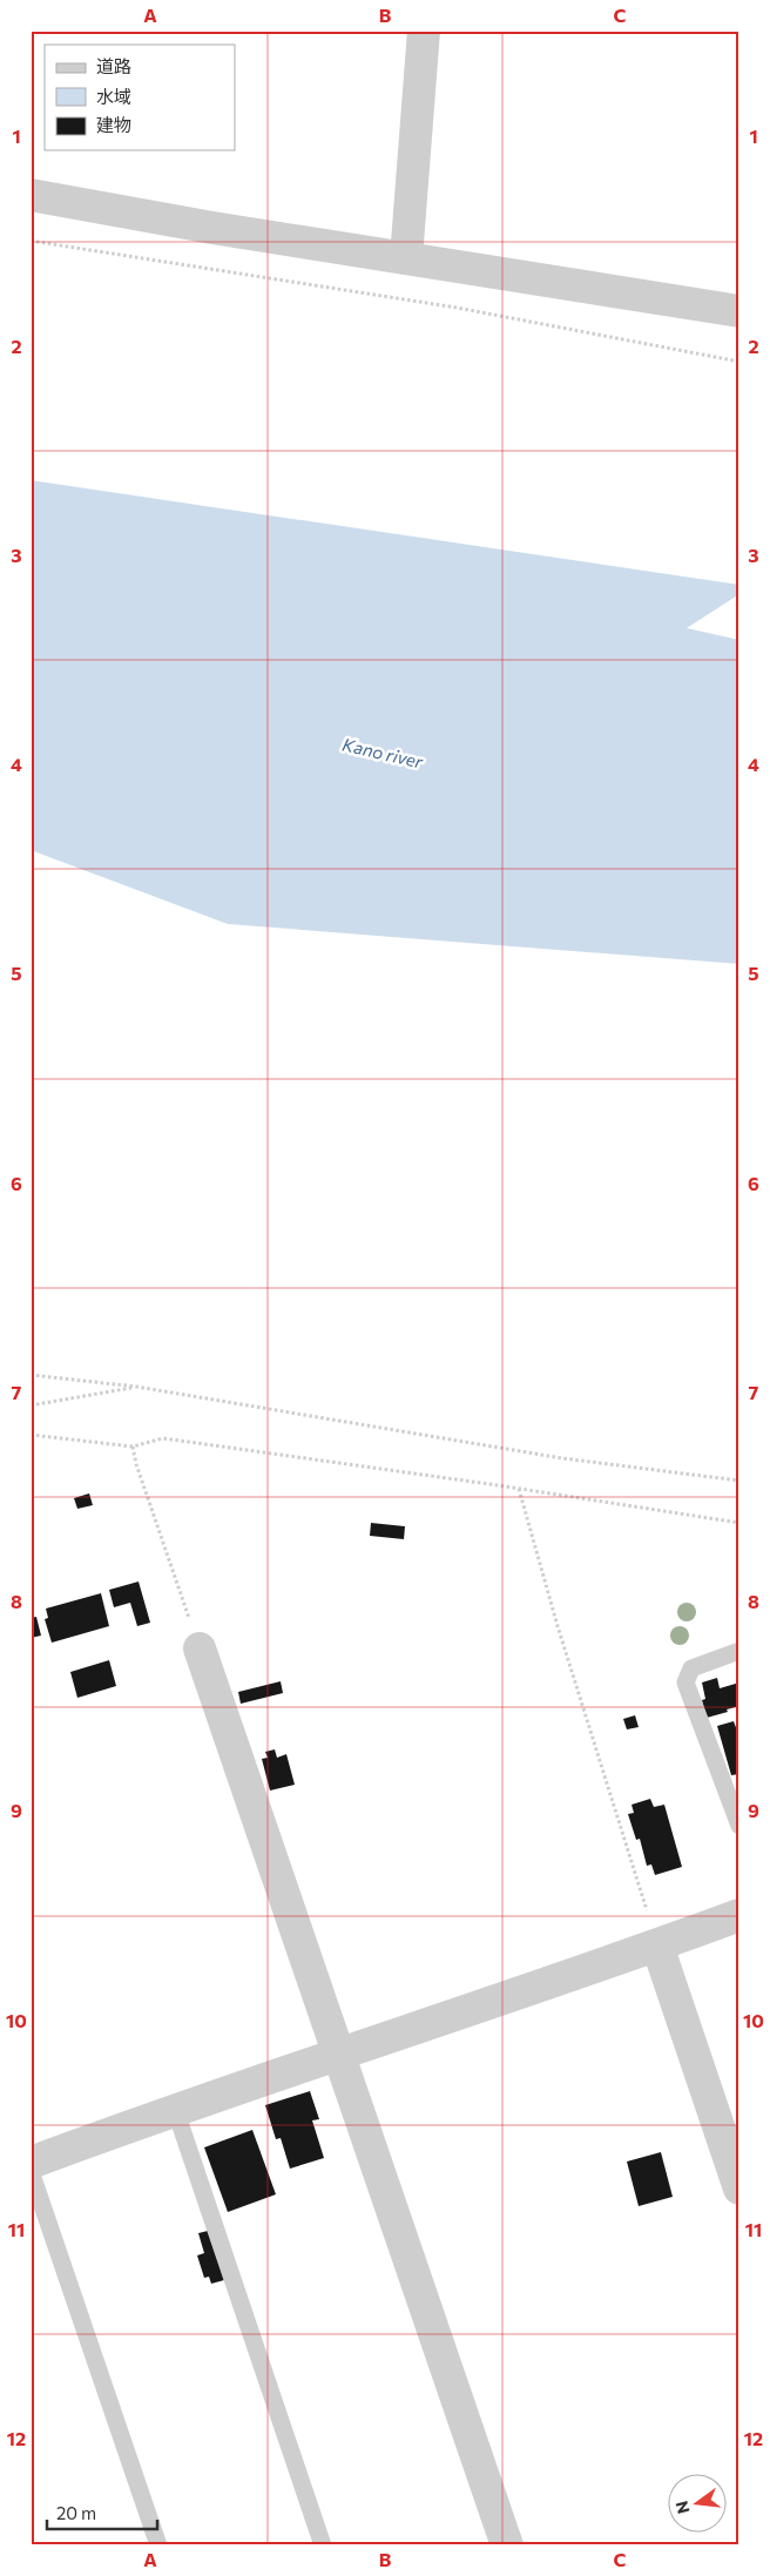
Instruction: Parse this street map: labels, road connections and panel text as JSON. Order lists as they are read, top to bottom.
{
  "water": ["Kano river"],
  "legend": ["道路", "水域", "建物"],
  "scale_bar": "20 m",
  "north": "left",
  "grid": {
    "columns": ["A", "B", "C"],
    "rows": [
      "1",
      "2",
      "3",
      "4",
      "5",
      "6",
      "7",
      "8",
      "9",
      "10",
      "11",
      "12"
    ]
  }
}
